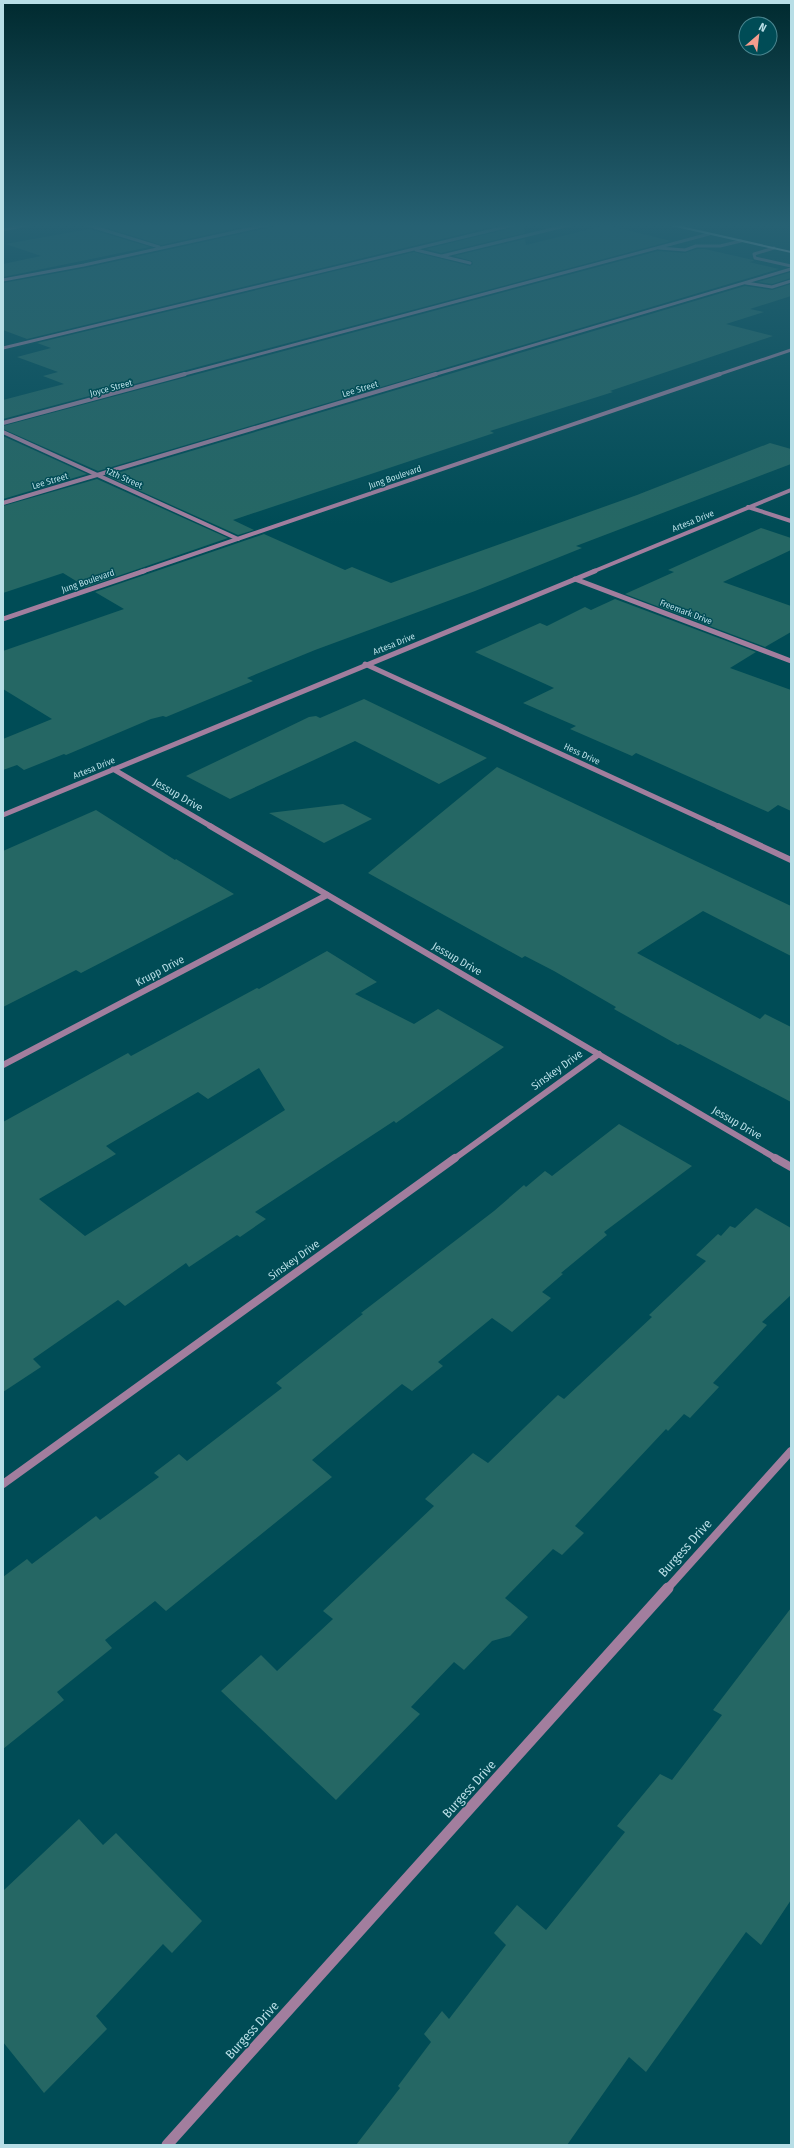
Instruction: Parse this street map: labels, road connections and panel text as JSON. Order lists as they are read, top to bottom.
{
  "streets": {
    "street": [
      "Joyce Street",
      "Lee Street",
      "Jung Boulevard",
      "12th Street",
      "Artesa Drive",
      "Freemark Drive",
      "Hess Drive",
      "Jessup Drive",
      "Krupp Drive",
      "Sinskey Drive",
      "Burgess Drive"
    ]
  },
  "crossings": [
    ["Lee Street", "12th Street"],
    ["Jung Boulevard", "12th Street"],
    ["Artesa Drive", "Freemark Drive"],
    ["Artesa Drive", "Hess Drive"],
    ["Artesa Drive", "Jessup Drive"],
    ["Jessup Drive", "Krupp Drive"],
    ["Jessup Drive", "Sinskey Drive"]
  ],
  "north": "top right"
}
